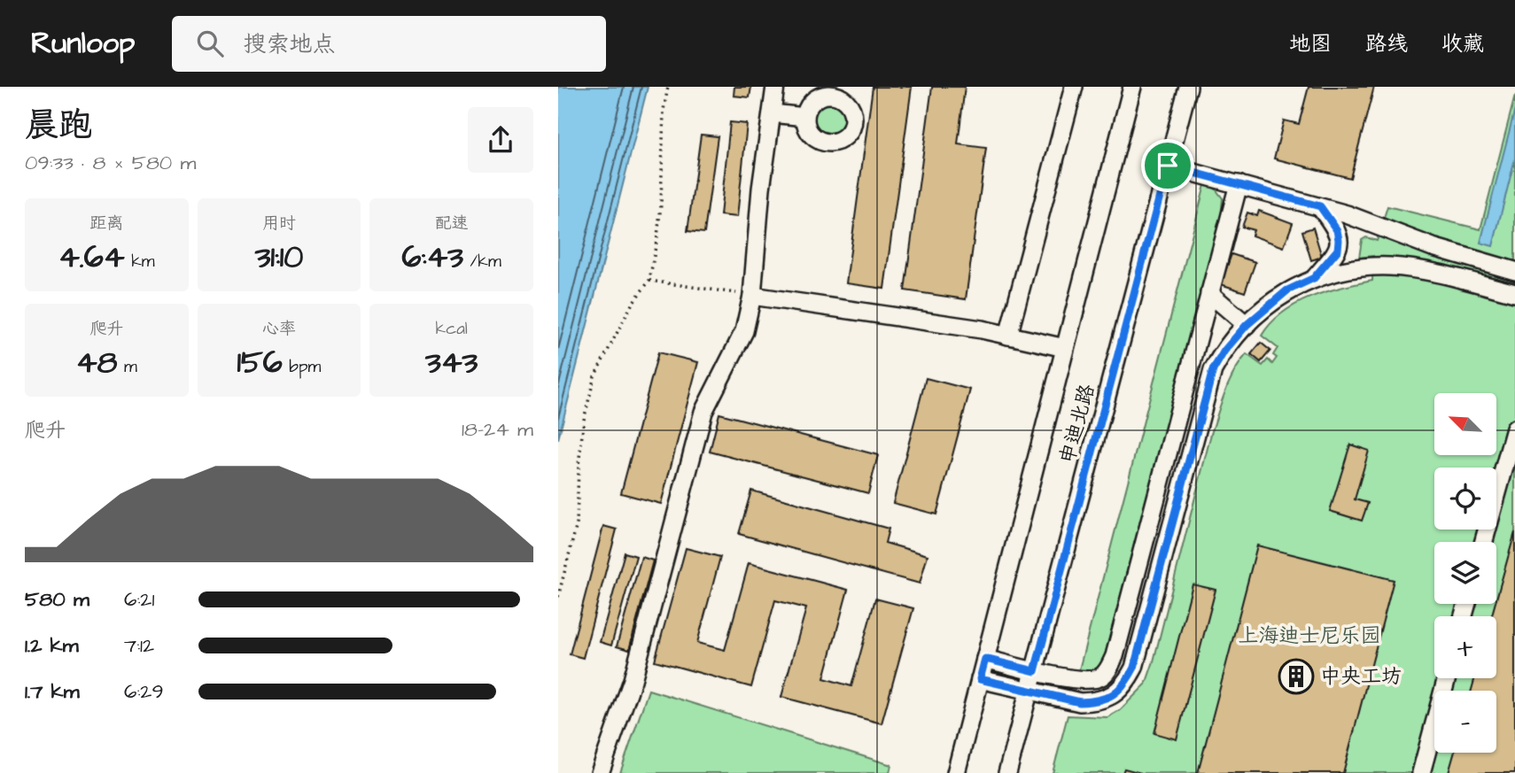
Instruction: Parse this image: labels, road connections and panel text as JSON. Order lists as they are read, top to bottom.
{
  "streets": {
    "street": ["申迪北路"]
  },
  "parks": ["上海迪士尼乐园"],
  "places": {
    "building": ["中央工坊"]
  },
  "north": "top left",
  "page": {
    "header": "Runloop",
    "search": "搜索地点",
    "nav": ["地图", "路线", "收藏"],
    "heading": ["晨跑", "09:33 · 8 × 580 m"],
    "stats": [
      ["距离", "4.64 km"],
      ["用时", "31:10"],
      ["配速", "6:43 /km"],
      ["爬升", "48 m"],
      ["心率", "156 bpm"],
      ["kcal", "343"]
    ],
    "map_buttons": ["+", "−"],
    "chart": ["爬升", "18–24 m"],
    "list": [
      {
        "name": "580 m",
        "note": "6:21"
      },
      {
        "name": "1.2 km",
        "note": "7:12"
      },
      {
        "name": "1.7 km",
        "note": "6:29"
      }
    ]
  }
}
